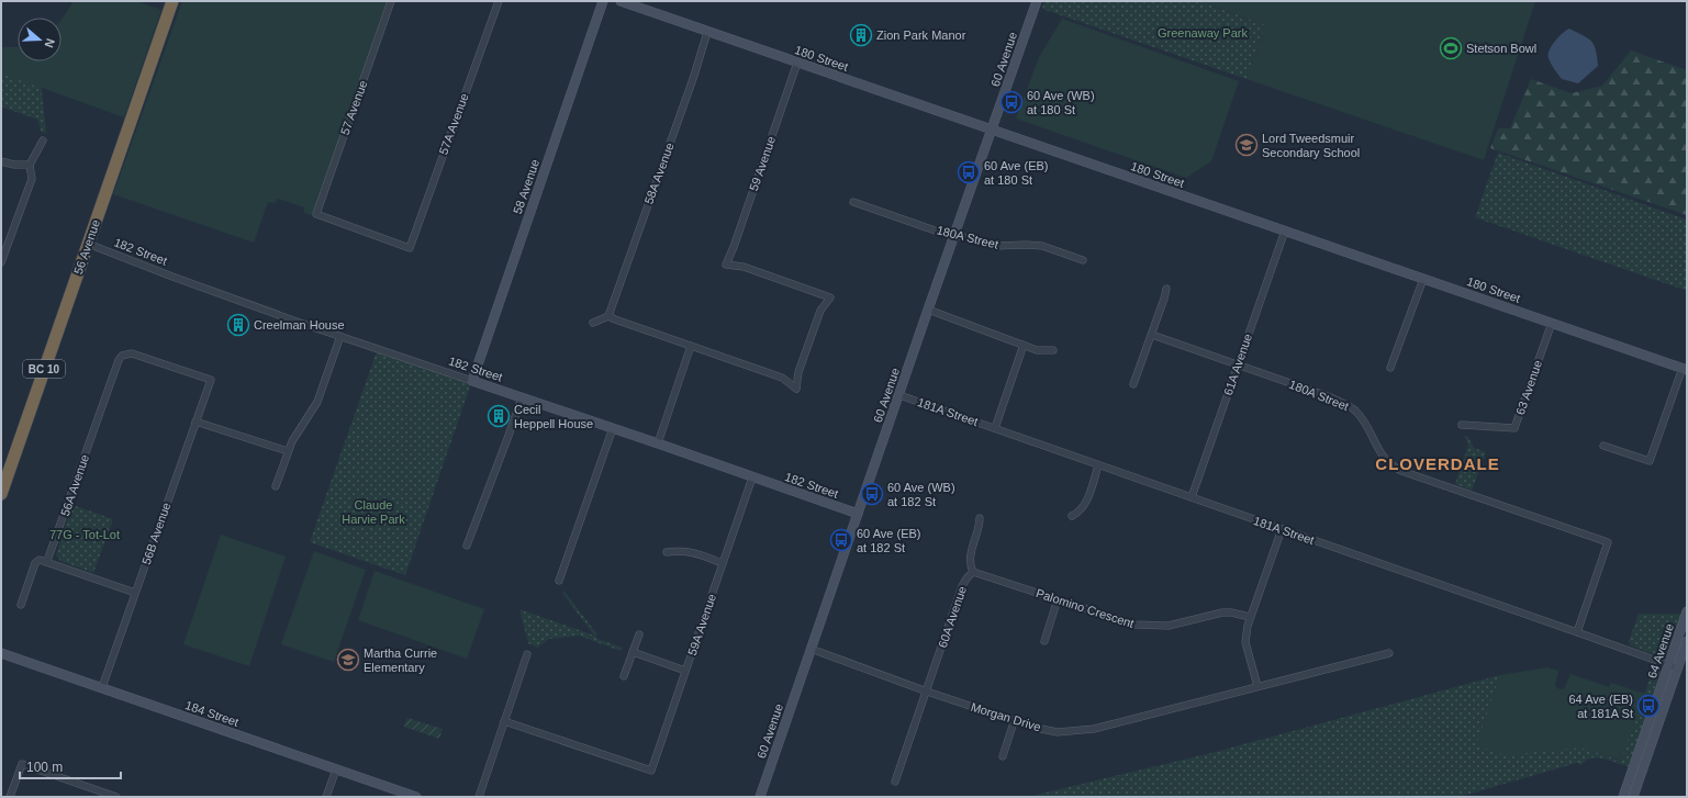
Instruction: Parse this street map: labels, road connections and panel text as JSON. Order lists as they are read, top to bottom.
{
  "streets": {
    "highway": ["56 Avenue", "BC 10"],
    "street": [
      "180 Street",
      "60 Avenue",
      "57 Avenue",
      "57A Avenue",
      "59 Avenue",
      "58A Avenue",
      "58 Avenue",
      "180A Street",
      "182 Street",
      "61A Avenue",
      "63 Avenue",
      "181A Street",
      "56A Avenue",
      "56B Avenue",
      "Palomino Crescent",
      "60A Avenue",
      "59A Avenue",
      "64 Avenue",
      "184 Street",
      "Morgan Drive"
    ]
  },
  "crossings": [
    ["180 Street", "60 Avenue"],
    ["180 Street", "59 Avenue"],
    ["180 Street", "58A Avenue"],
    ["180 Street", "61A Avenue"],
    ["180 Street", "63 Avenue"],
    ["60 Avenue", "180A Street"],
    ["60 Avenue", "182 Street"],
    ["60 Avenue", "181A Street"],
    ["60 Avenue", "Morgan Drive"],
    ["57 Avenue", "57A Avenue"],
    ["58 Avenue", "182 Street"],
    ["180A Street", "61A Avenue"],
    ["180A Street", "181A Street"],
    ["56 Avenue", "182 Street"],
    ["182 Street", "59A Avenue"],
    ["61A Avenue", "181A Street"],
    ["181A Street", "64 Avenue"],
    ["56A Avenue", "56B Avenue"],
    ["56B Avenue", "184 Street"],
    ["Palomino Crescent", "60A Avenue"],
    ["60A Avenue", "Morgan Drive"]
  ],
  "districts": ["CLOVERDALE"],
  "parks": ["Greenaway Park", "Claude Harvie Park", "77G - Tot-Lot"],
  "places": {
    "building": ["Zion Park Manor", "Creelman House", "Cecil Heppell House"],
    "sports": ["Stetson Bowl"],
    "bus stop": [
      "60 Ave (WB) at 180 St",
      "60 Ave (EB) at 180 St",
      "60 Ave (WB) at 182 St",
      "60 Ave (EB) at 182 St",
      "64 Ave (EB) at 181A St"
    ],
    "school or university": ["Lord Tweedsmuir Secondary School", "Martha Currie Elementary"]
  },
  "scale_bar": "100 m",
  "north": "right"
}
